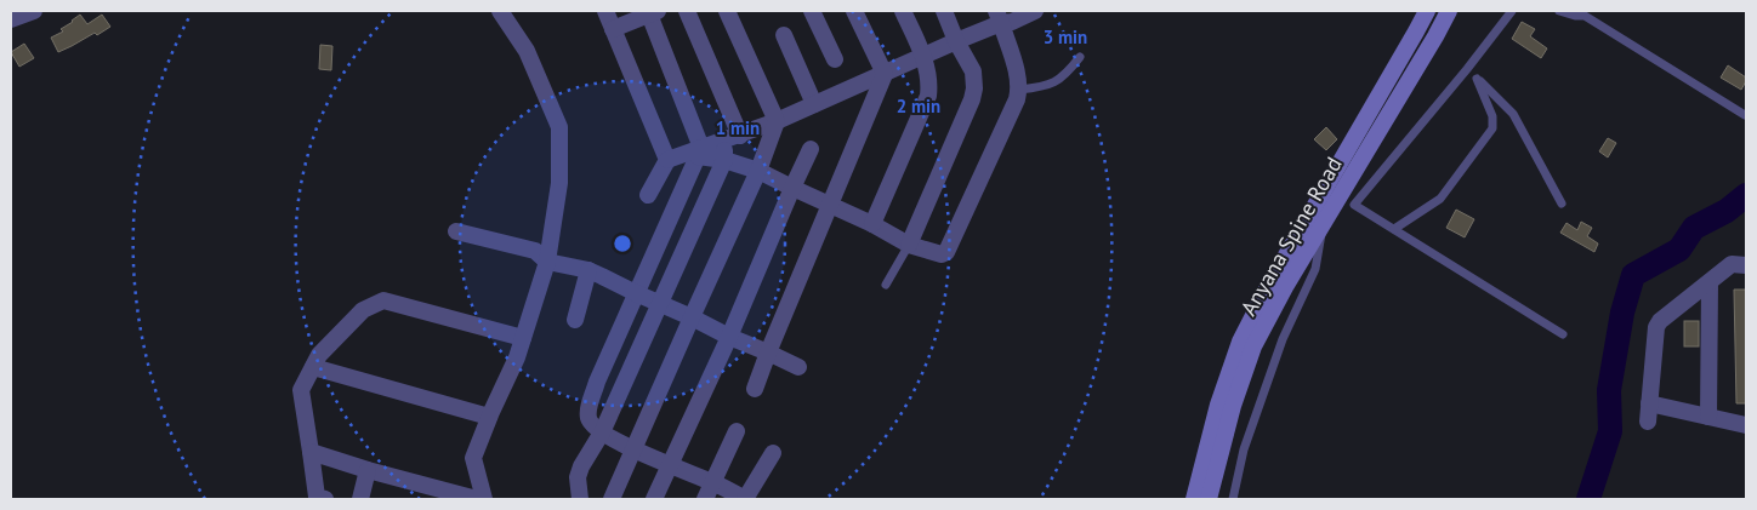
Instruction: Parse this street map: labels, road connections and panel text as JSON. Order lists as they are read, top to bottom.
{
  "streets": {
    "main road": ["Anyana Spine Road"]
  },
  "rings": ["3 min", "2 min", "1 min"]
}
